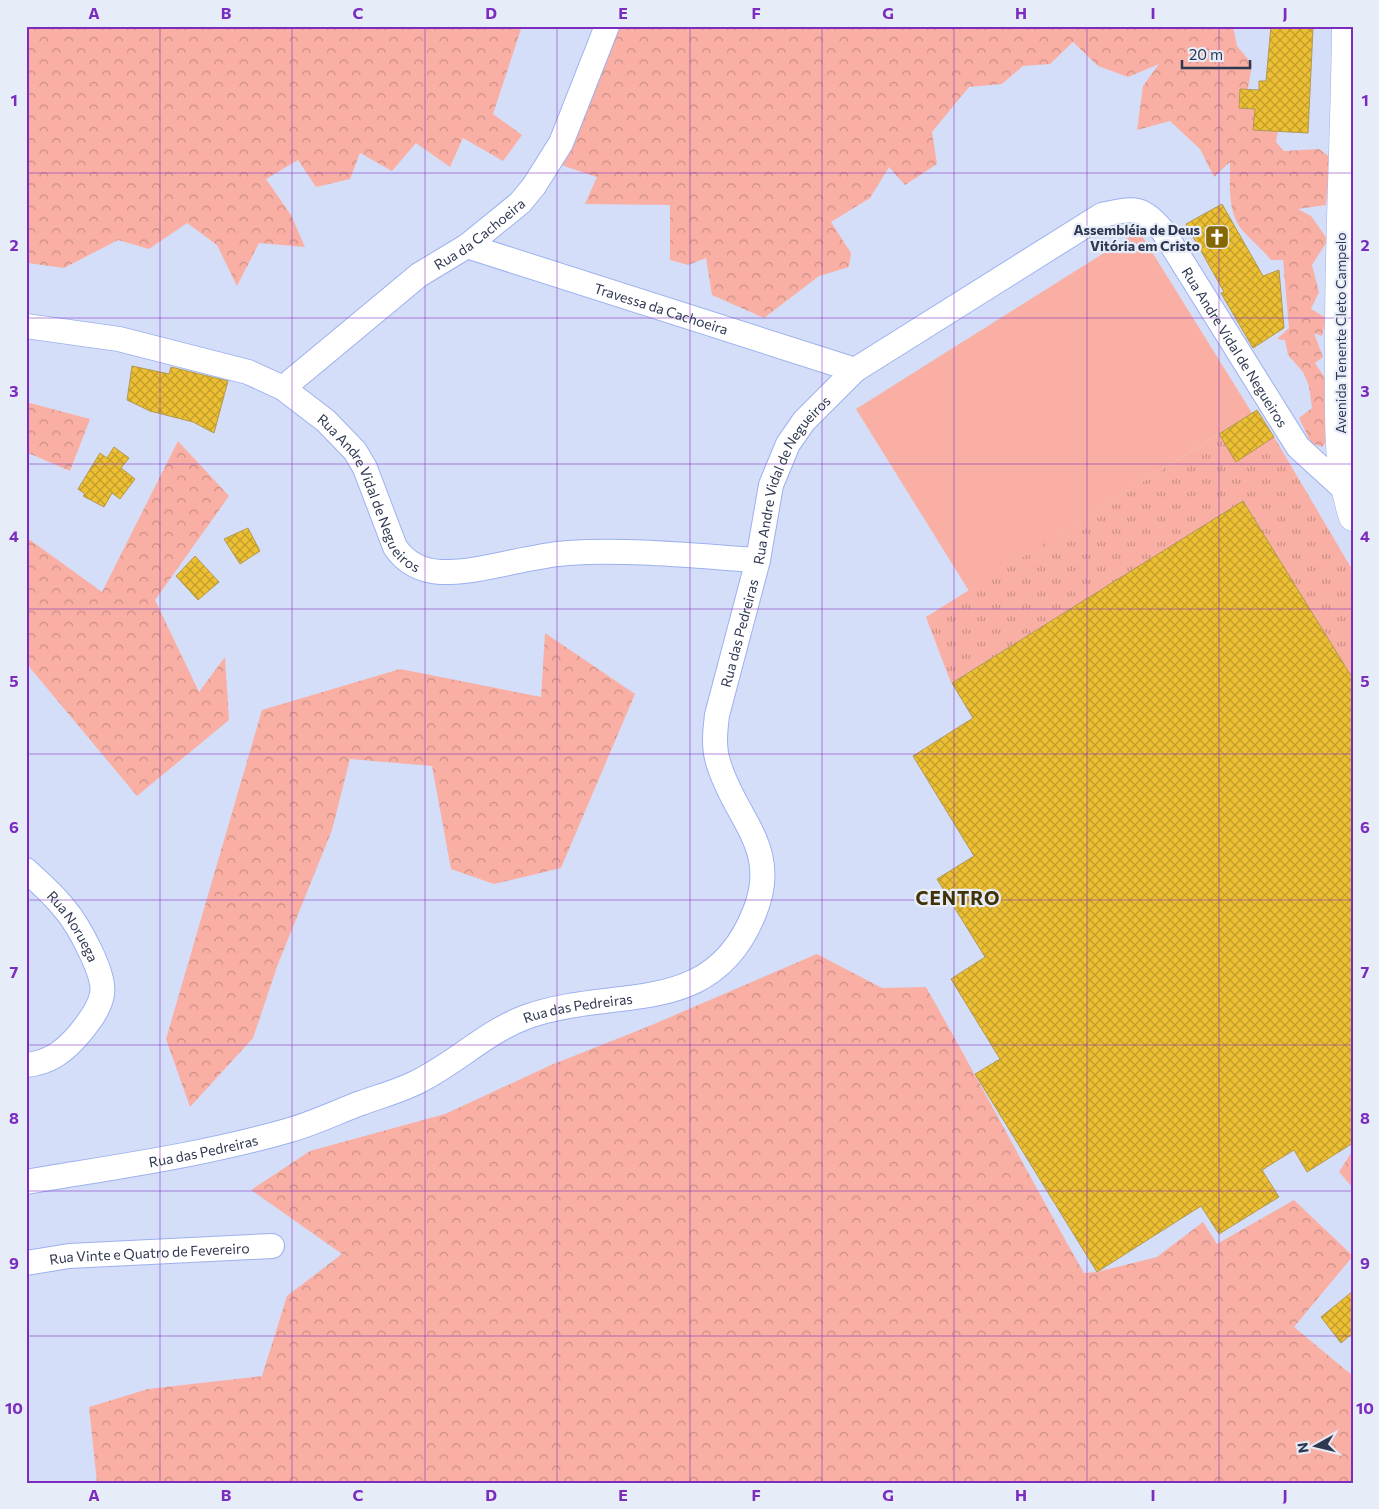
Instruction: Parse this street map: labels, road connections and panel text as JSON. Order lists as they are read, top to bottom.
{
  "streets": {
    "main road": ["Avenida Tenente Cleto Campelo"],
    "street": [
      "Rua da Cachoeira",
      "Travessa da Cachoeira",
      "Rua Andre Vidal de Negueiros",
      "Rua das Pedreiras",
      "Rua Noruega",
      "Rua Vinte e Quatro de Fevereiro"
    ]
  },
  "crossings": [
    ["Rua da Cachoeira", "Travessa da Cachoeira"],
    ["Rua da Cachoeira", "Rua Andre Vidal de Negueiros"],
    ["Travessa da Cachoeira", "Rua Andre Vidal de Negueiros"],
    ["Avenida Tenente Cleto Campelo", "Rua Andre Vidal de Negueiros"],
    ["Rua Andre Vidal de Negueiros", "Rua das Pedreiras"]
  ],
  "districts": ["CENTRO"],
  "places": {
    "church": ["Assembléia de Deus Vitória em Cristo"]
  },
  "scale_bar": "20 m",
  "north": "left",
  "grid": {
    "columns": [
      "A",
      "B",
      "C",
      "D",
      "E",
      "F",
      "G",
      "H",
      "I",
      "J"
    ],
    "rows": [
      "1",
      "2",
      "3",
      "4",
      "5",
      "6",
      "7",
      "8",
      "9",
      "10"
    ]
  }
}
